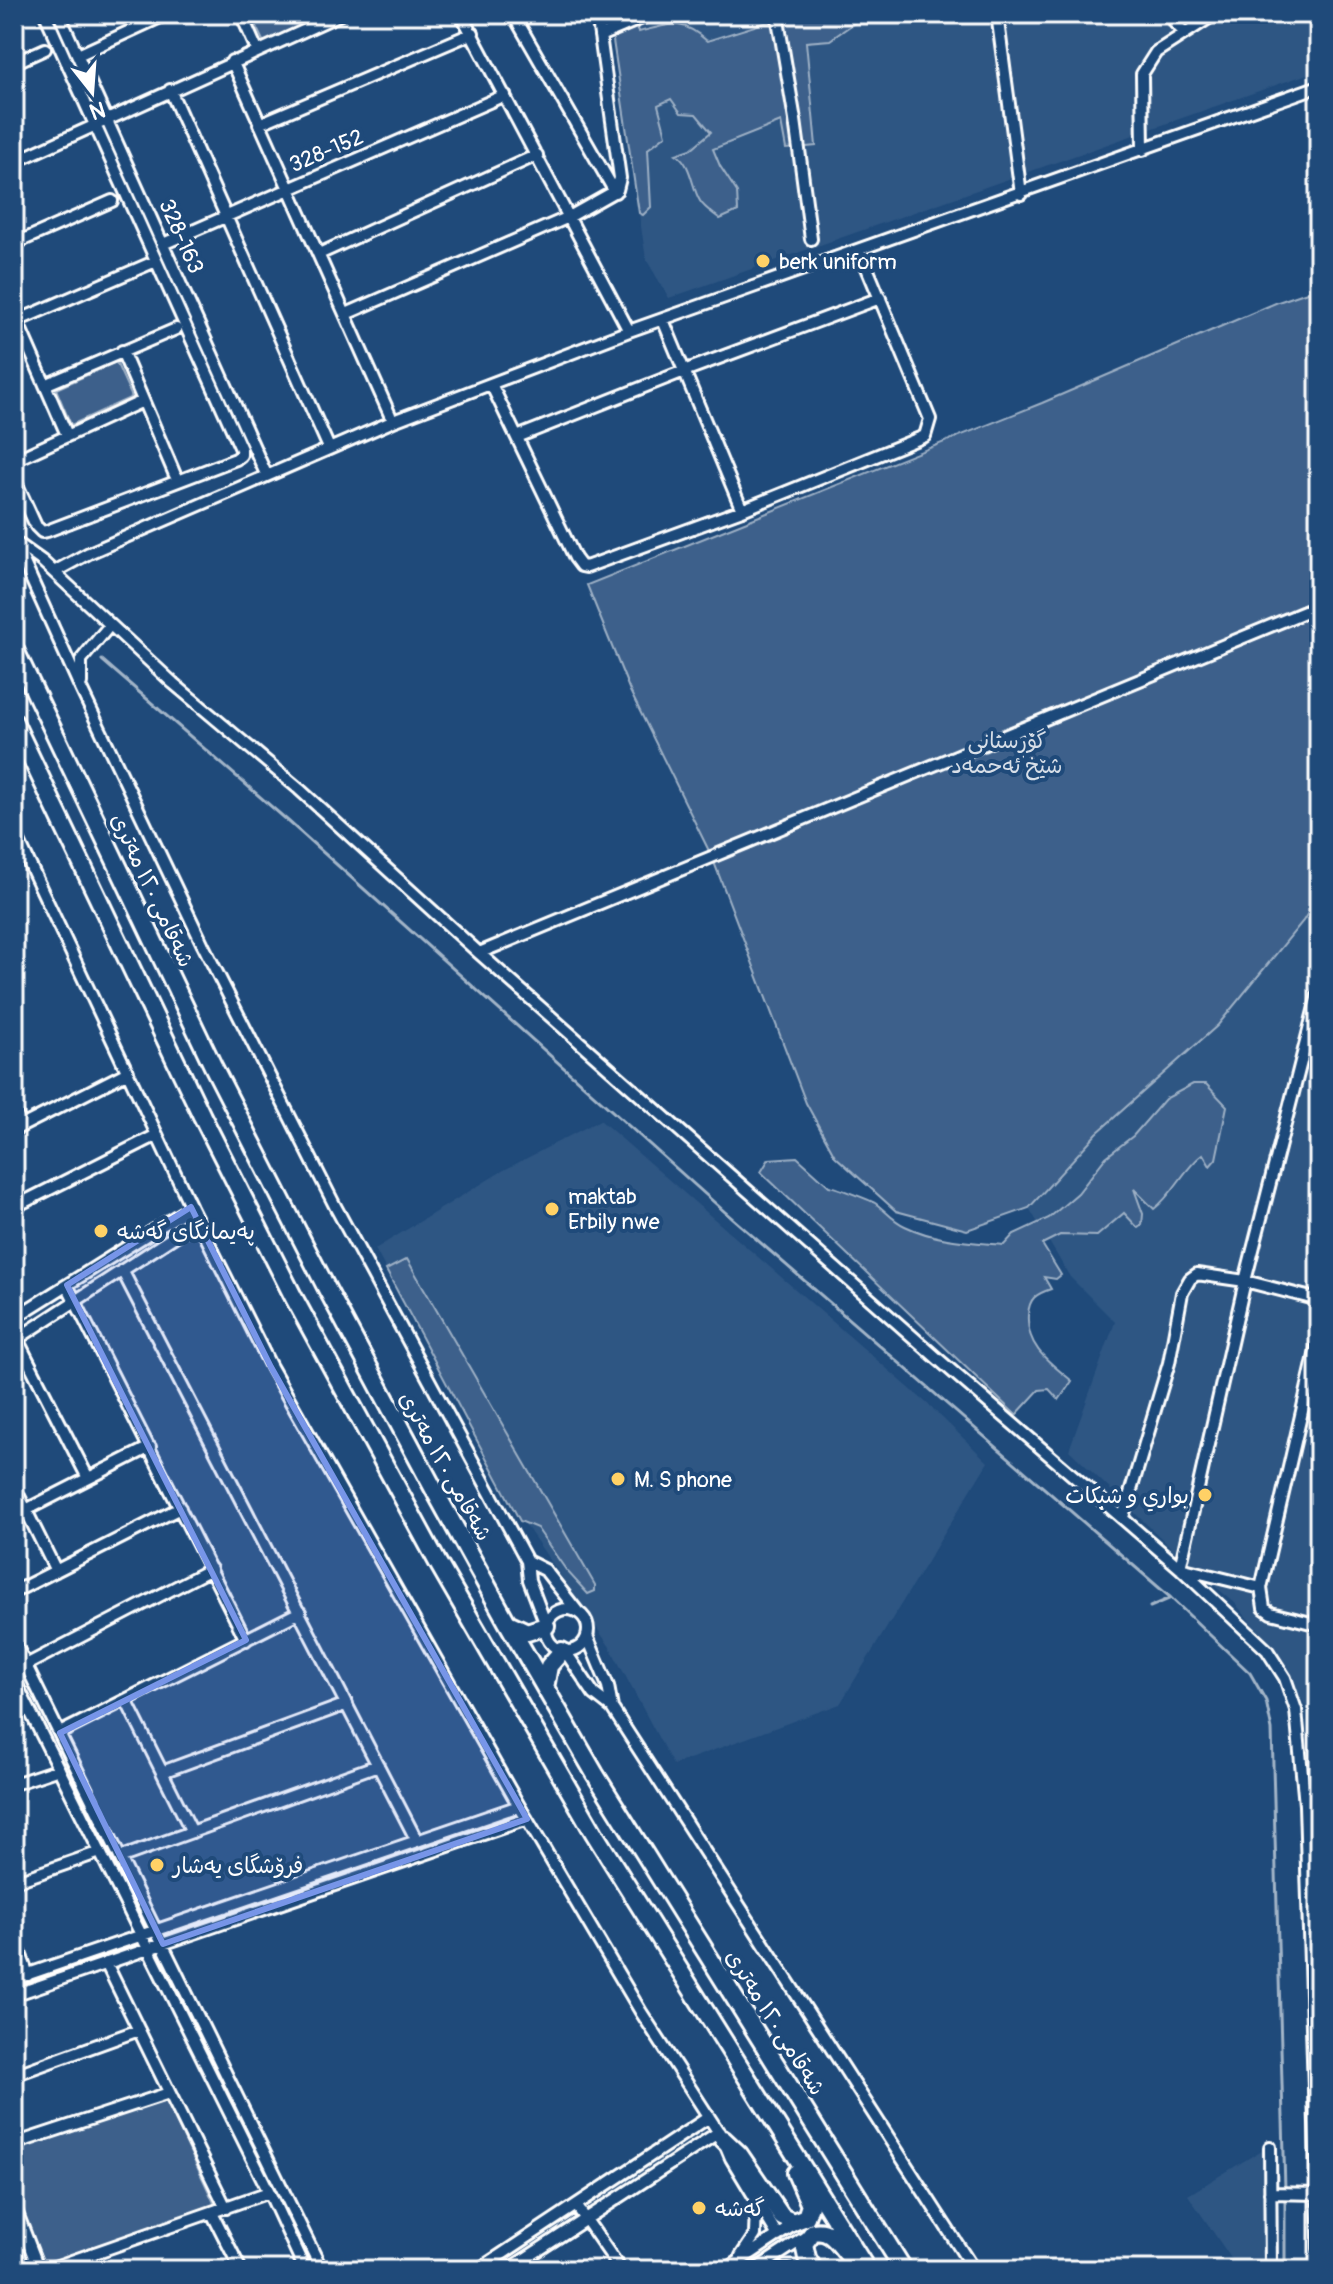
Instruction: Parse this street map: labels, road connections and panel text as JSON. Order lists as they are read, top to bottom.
{
  "streets": {
    "highway": ["شەقامی ١٢٠ مەتری"],
    "street": ["328-152", "328-163"]
  },
  "crossings": [
    ["328-152", "328-163"]
  ],
  "parks": ["گۆڕستانی شێخ ئەحمەد"],
  "places": [
    "berk uniform",
    "maktab Erbily nwe",
    "پەیمانگای گەشە",
    "M. S phone",
    "بواري و شبكات",
    "فرۆشگای یەشار",
    "گەشە"
  ],
  "north": "bottom"
}
